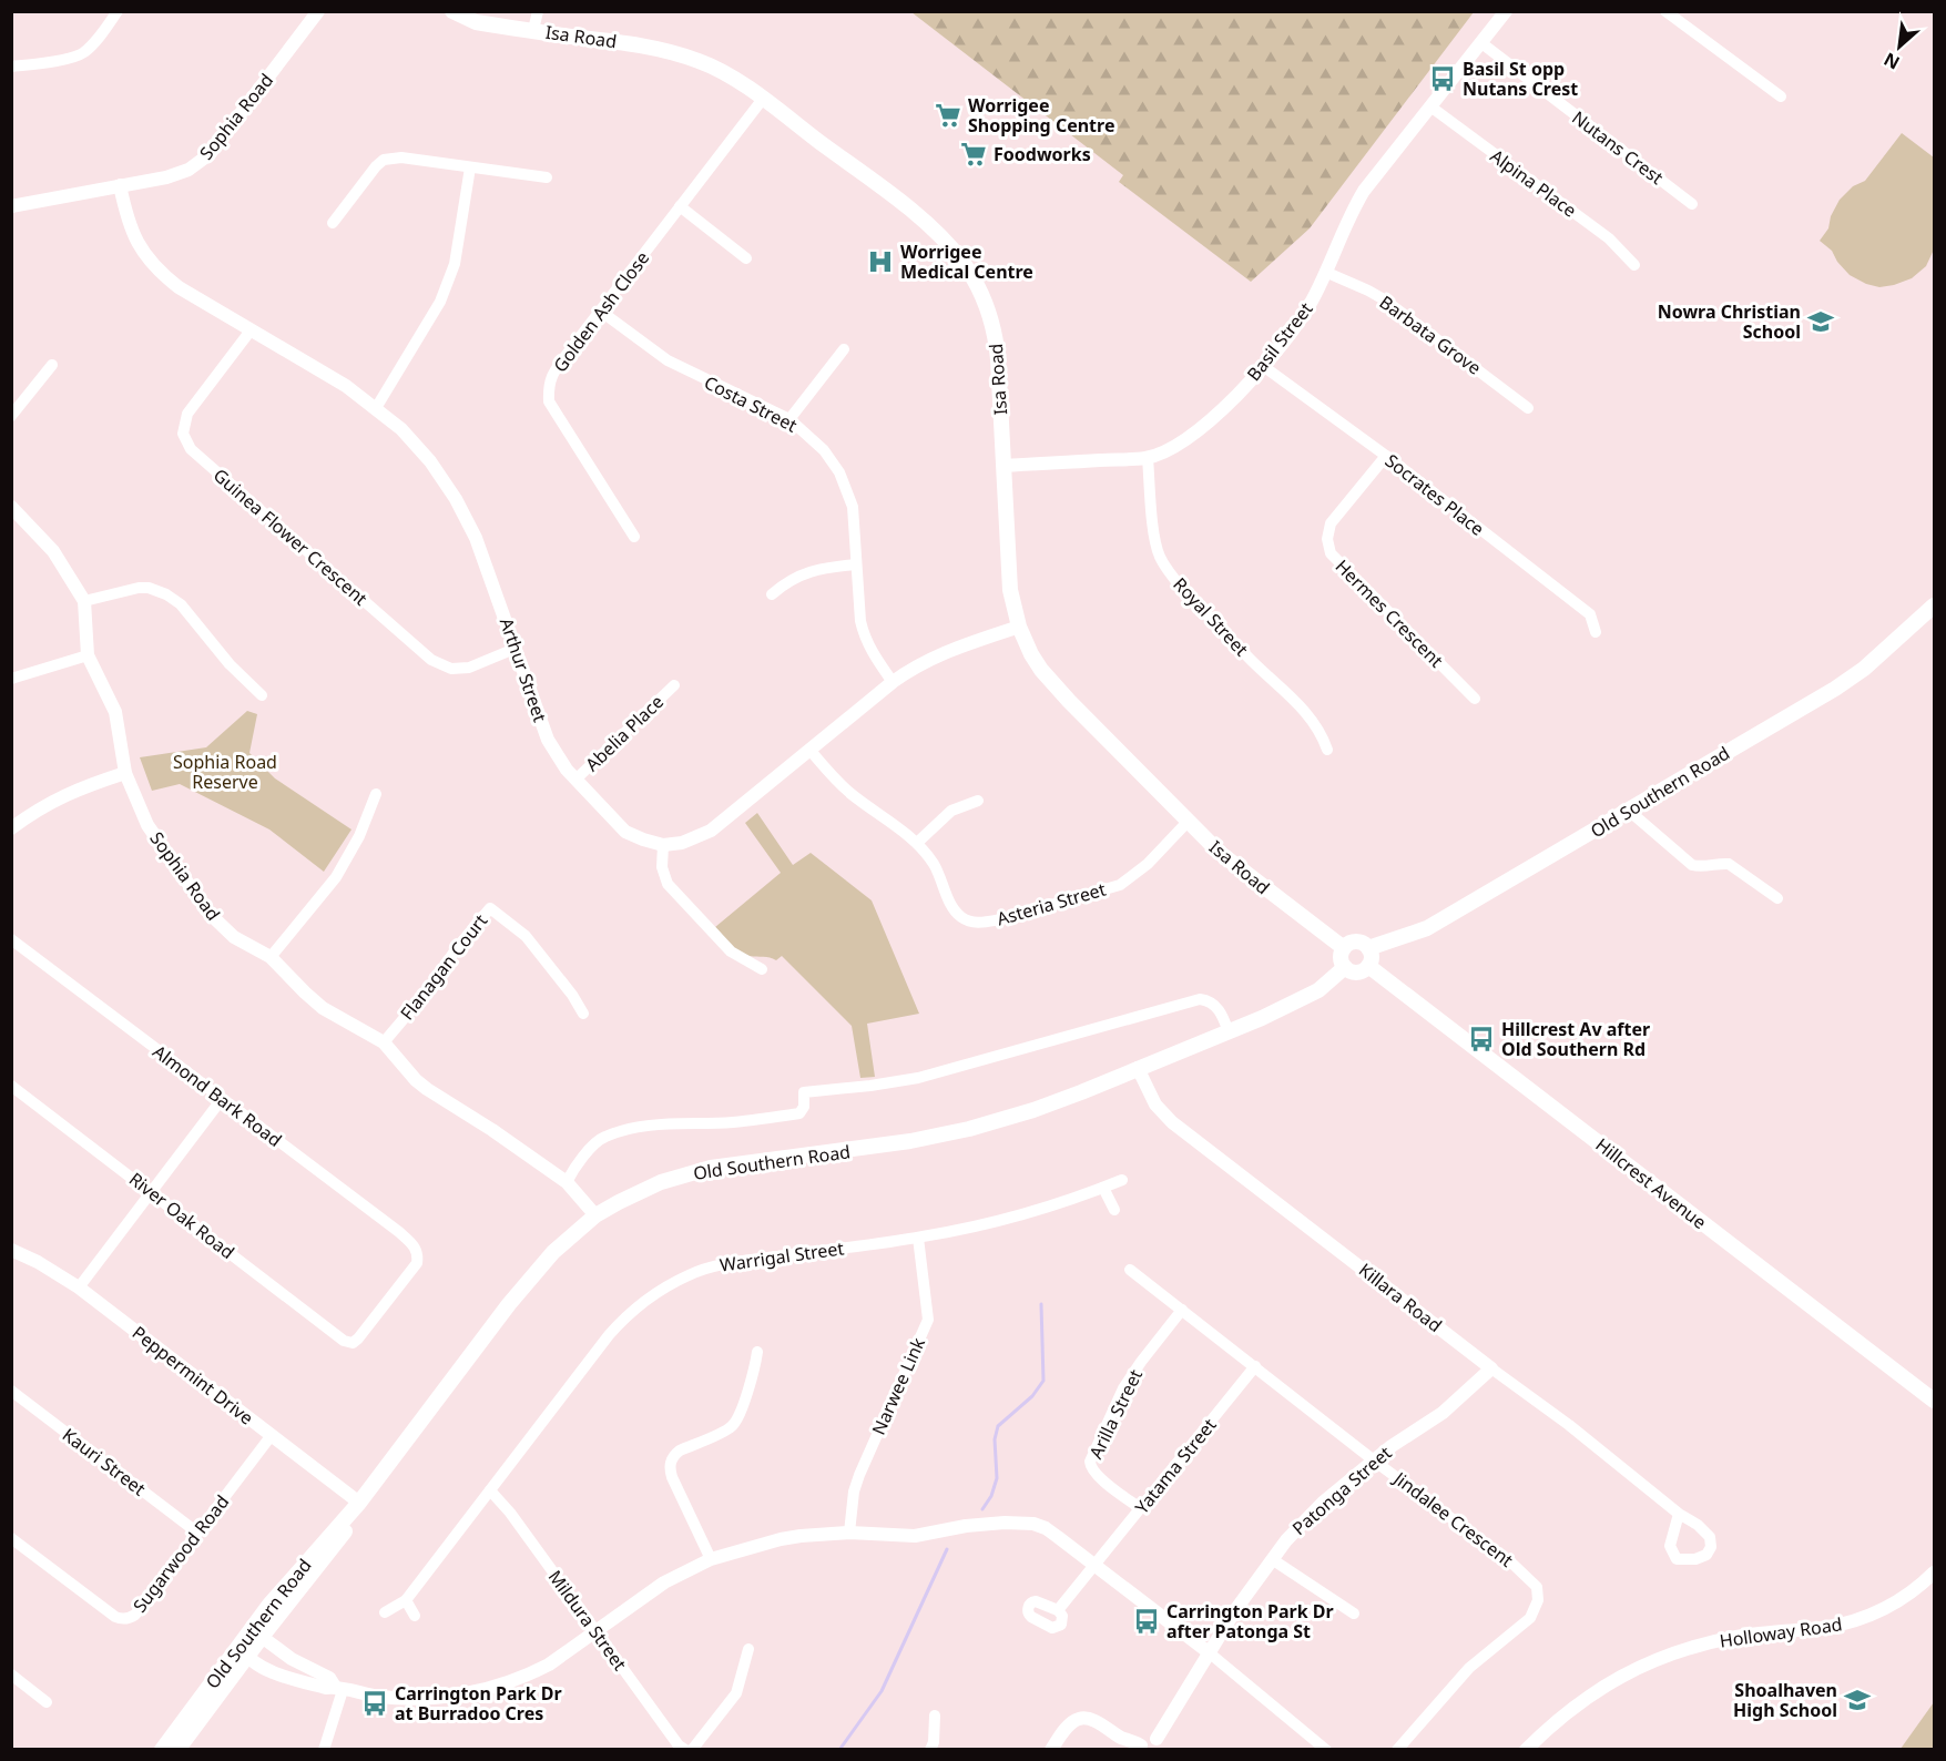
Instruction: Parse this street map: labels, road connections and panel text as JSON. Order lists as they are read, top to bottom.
{
  "streets": {
    "main road": ["Isa Road", "Old Southern Road", "Hillcrest Avenue"],
    "street": [
      "Sophia Road",
      "Nutans Crest",
      "Alpina Place",
      "Golden Ash Close",
      "Barbata Grove",
      "Basil Street",
      "Costa Street",
      "Socrates Place",
      "Guinea Flower Crescent",
      "Hermes Crescent",
      "Royal Street",
      "Arthur Street",
      "Abelia Place",
      "Asteria Street",
      "Flanagan Court",
      "Almond Bark Road",
      "River Oak Road",
      "Warrigal Street",
      "Killara Road",
      "Peppermint Drive",
      "Narwee Link",
      "Arilla Street",
      "Kauri Street",
      "Yatama Street",
      "Patonga Street",
      "Jindalee Crescent",
      "Sugarwood Road",
      "Mildura Street",
      "Holloway Road"
    ]
  },
  "crossings": [
    ["Isa Road", "Golden Ash Close"],
    ["Isa Road", "Basil Street"],
    ["Isa Road", "Old Southern Road"],
    ["Isa Road", "Asteria Street"],
    ["Isa Road", "Hillcrest Avenue"],
    ["Sophia Road", "Arthur Street"],
    ["Sophia Road", "Old Southern Road"],
    ["Sophia Road", "Flanagan Court"],
    ["Nutans Crest", "Basil Street"],
    ["Alpina Place", "Basil Street"],
    ["Golden Ash Close", "Costa Street"],
    ["Barbata Grove", "Basil Street"],
    ["Basil Street", "Socrates Place"],
    ["Basil Street", "Royal Street"],
    ["Socrates Place", "Hermes Crescent"],
    ["Guinea Flower Crescent", "Arthur Street"],
    ["Arthur Street", "Abelia Place"],
    ["Old Southern Road", "Hillcrest Avenue"],
    ["Old Southern Road", "Killara Road"],
    ["Old Southern Road", "Peppermint Drive"],
    ["Almond Bark Road", "River Oak Road"],
    ["Warrigal Street", "Narwee Link"],
    ["Warrigal Street", "Mildura Street"],
    ["Killara Road", "Patonga Street"],
    ["Peppermint Drive", "Sugarwood Road"],
    ["Arilla Street", "Yatama Street"],
    ["Arilla Street", "Jindalee Crescent"],
    ["Kauri Street", "Sugarwood Road"],
    ["Yatama Street", "Jindalee Crescent"],
    ["Patonga Street", "Jindalee Crescent"]
  ],
  "parks": ["Sophia Road Reserve"],
  "places": {
    "bus stop": [
      "Basil St opp Nutans Crest",
      "Hillcrest Av after Old Southern Rd",
      "Carrington Park Dr after Patonga St",
      "Carrington Park Dr at Burradoo Cres"
    ],
    "supermarket": ["Worrigee Shopping Centre", "Foodworks"],
    "hospital": ["Worrigee Medical Centre"],
    "school or university": ["Nowra Christian School", "Shoalhaven High School"]
  },
  "north": "bottom left"
}
